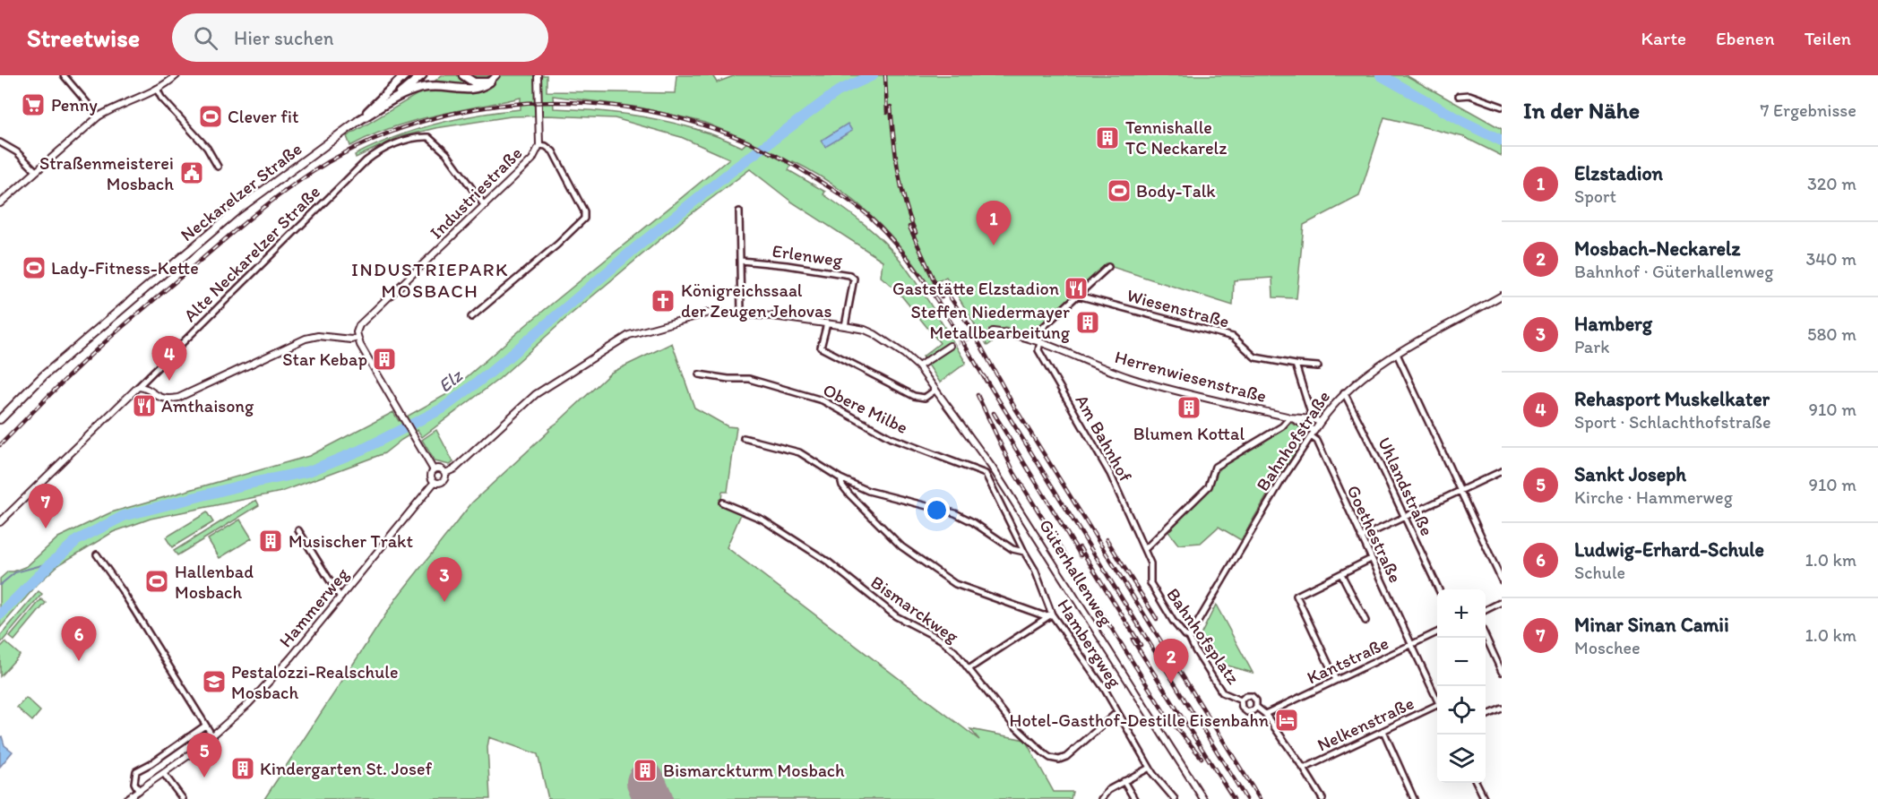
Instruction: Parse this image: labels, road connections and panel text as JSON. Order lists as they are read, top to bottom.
{
  "streets": {
    "main road": ["Neckarelzer Straße"],
    "street": [
      "Industriestraße",
      "Alte Neckarelzer Straße",
      "Erlenweg",
      "Wiesenstraße",
      "Herrenwiesenstraße",
      "Obere Milbe",
      "Am Bahnhof",
      "Bahnhofstraße",
      "Uhlandstraße",
      "Goethestraße",
      "Güterhallenweg",
      "Hammerweg",
      "Bismarckweg",
      "Bahnhofsplatz",
      "Hambergweg",
      "Kantstraße",
      "Nelkenstraße"
    ]
  },
  "crossings": [
    ["Industriestraße", "Alte Neckarelzer Straße"],
    ["Herrenwiesenstraße", "Am Bahnhof"],
    ["Herrenwiesenstraße", "Bahnhofstraße"],
    ["Herrenwiesenstraße", "Goethestraße"],
    ["Obere Milbe", "Hambergweg"],
    ["Am Bahnhof", "Bahnhofsplatz"],
    ["Bahnhofstraße", "Uhlandstraße"],
    ["Bahnhofstraße", "Goethestraße"],
    ["Bahnhofstraße", "Bahnhofsplatz"],
    ["Goethestraße", "Kantstraße"],
    ["Bismarckweg", "Hambergweg"]
  ],
  "districts": ["INDUSTRIEPARK MOSBACH"],
  "water": ["Elz"],
  "places": {
    "supermarket": ["Penny"],
    "sports": [
      "Clever fit",
      "Body-Talk",
      "Lady-Fitness-Kette",
      "Hallenbad Mosbach"
    ],
    "building": [
      "Tennishalle TC Neckarelz",
      "Steffen Niedermayer Metallbearbeitung",
      "Star Kebap",
      "Blumen Kottal",
      "Musischer Trakt",
      "Kindergarten St. Josef",
      "Bismarckturm Mosbach"
    ],
    "public building": ["Straßenmeisterei Mosbach"],
    "restaurant": ["Gaststätte Elzstadion", "Amthaisong"],
    "church": ["Königreichssaal der Zeugen Jehovas"],
    "school or university": ["Pestalozzi-Realschule Mosbach"],
    "hotel": ["Hotel-Gasthof-Destille Eisenbahn"]
  },
  "page": {
    "header": "Streetwise",
    "search": "Hier suchen",
    "nav": ["Karte", "Ebenen", "Teilen"],
    "heading": ["In der Nähe", "7 Ergebnisse"],
    "list": [
      {
        "mark": "1",
        "name": "Elzstadion",
        "note": "Sport",
        "value": "320 m"
      },
      {
        "mark": "2",
        "name": "Mosbach-Neckarelz",
        "note": "Bahnhof · Güterhallenweg",
        "value": "340 m"
      },
      {
        "mark": "3",
        "name": "Hamberg",
        "note": "Park",
        "value": "580 m"
      },
      {
        "mark": "4",
        "name": "Rehasport Muskelkater",
        "note": "Sport · Schlachthofstraße",
        "value": "910 m"
      },
      {
        "mark": "5",
        "name": "Sankt Joseph",
        "note": "Kirche · Hammerweg",
        "value": "910 m"
      },
      {
        "mark": "6",
        "name": "Ludwig-Erhard-Schule",
        "note": "Schule",
        "value": "1.0 km"
      },
      {
        "mark": "7",
        "name": "Minar Sinan Camii",
        "note": "Moschee",
        "value": "1.0 km"
      }
    ],
    "pins": [
      "1",
      "4",
      "7",
      "3",
      "6",
      "2",
      "5"
    ],
    "map_buttons": ["+", "−"]
  }
}
